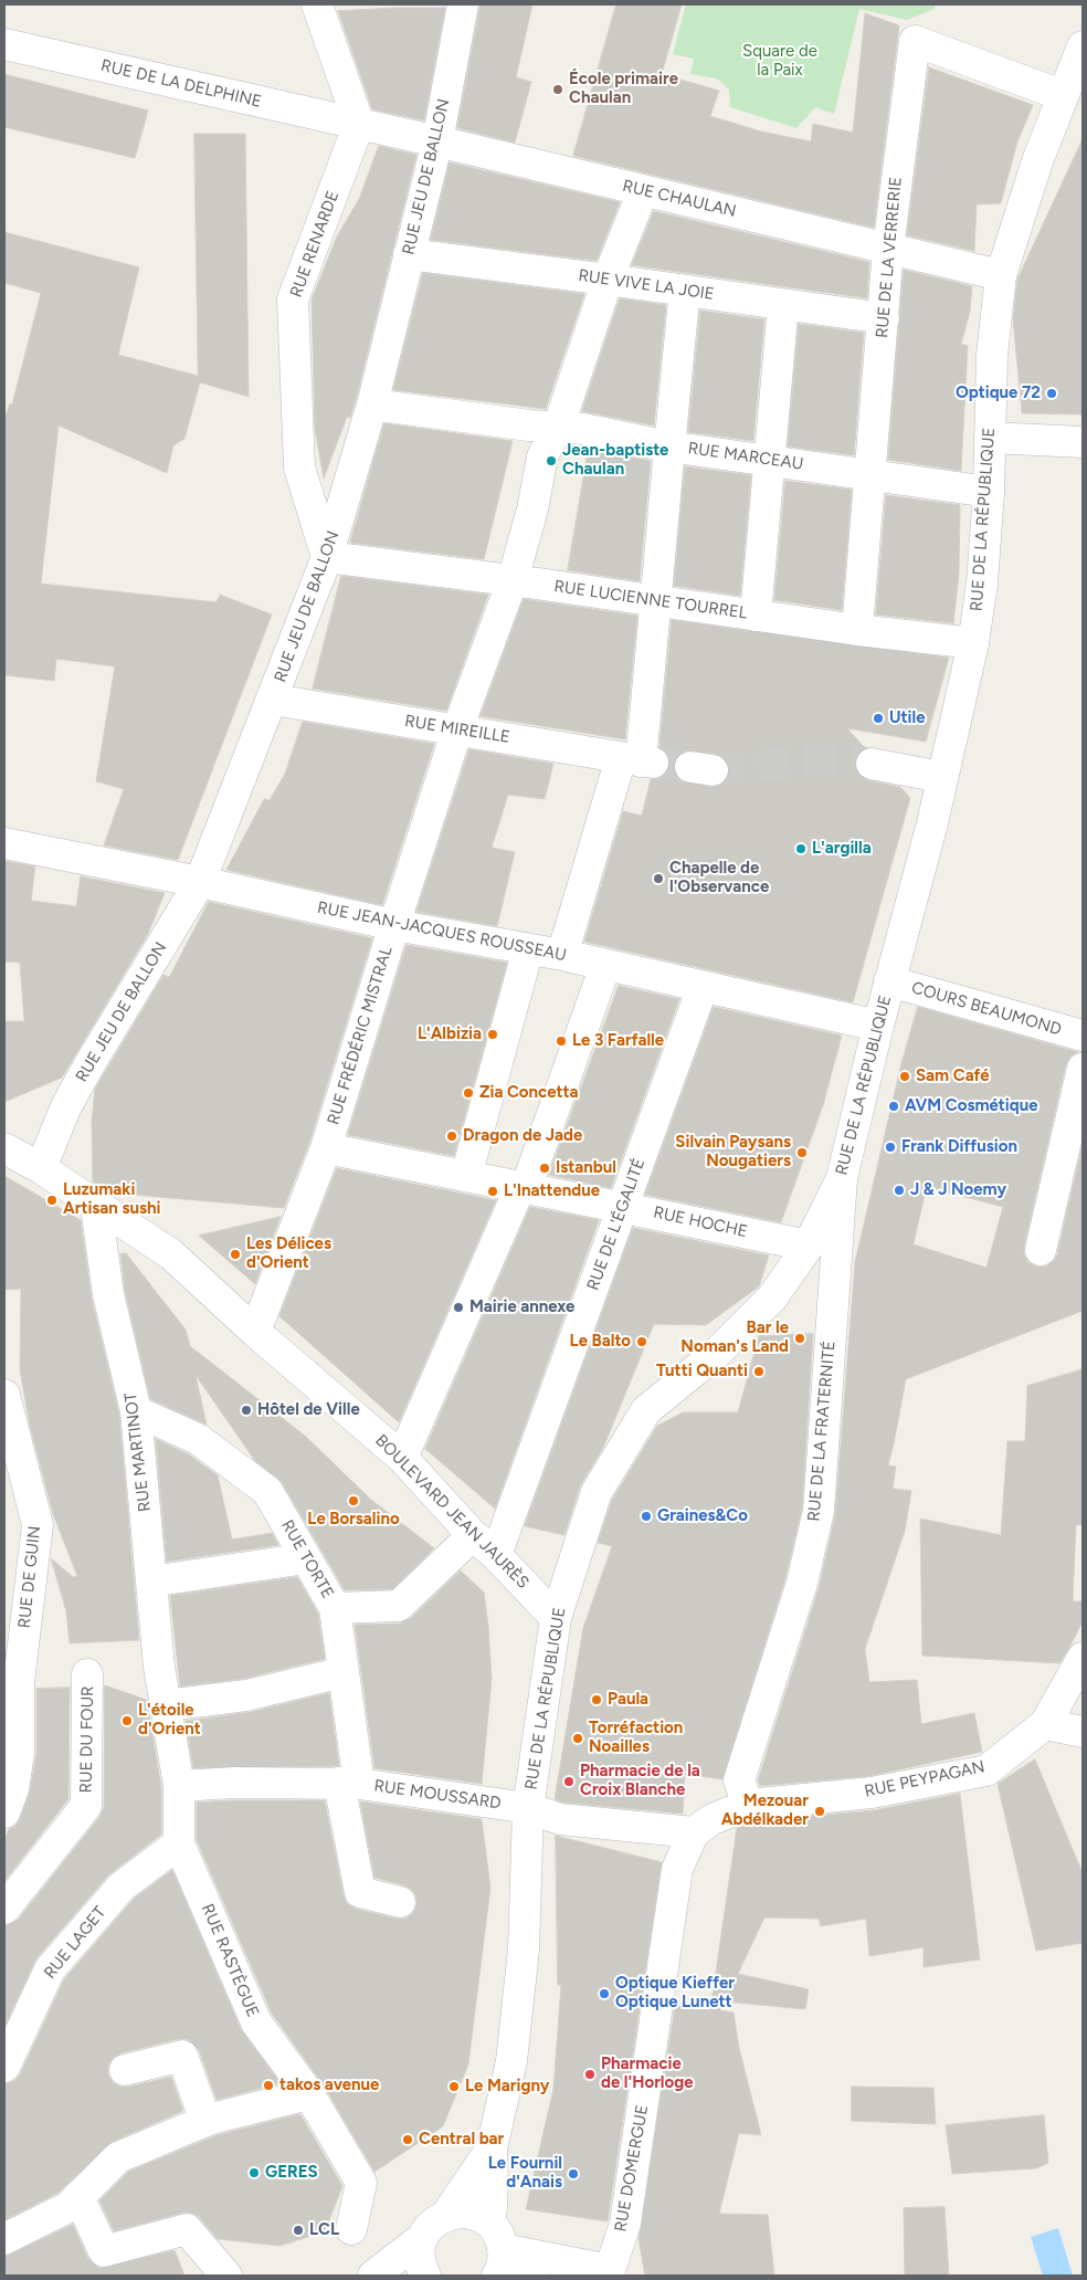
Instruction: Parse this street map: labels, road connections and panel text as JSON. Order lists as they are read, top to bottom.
{
  "streets": {
    "street": [
      "RUE DE LA DELPHINE",
      "RUE JEU DE BALLON",
      "RUE CHAULAN",
      "RUE RENARDE",
      "RUE DE LA VERRERIE",
      "RUE VIVE LA JOIE",
      "RUE MARCEAU",
      "RUE DE LA RÉPUBLIQUE",
      "RUE LUCIENNE TOURREL",
      "RUE MIREILLE",
      "RUE JEAN-JACQUES ROUSSEAU",
      "COURS BEAUMOND",
      "RUE FRÉDÉRIC MISTRAL",
      "RUE HOCHE",
      "RUE DE L'ÉGALITÉ",
      "RUE DE LA FRATERNITÉ",
      "RUE MARTINOT",
      "BOULEVARD JEAN JAURÈS",
      "RUE TORTE",
      "RUE DE GUIN",
      "RUE DU FOUR",
      "RUE PEYPAGAN",
      "RUE MOUSSARD",
      "RUE LAGET",
      "RUE RASTÈGUE",
      "RUE DOMERGUE"
    ]
  },
  "crossings": [
    ["RUE DE LA DELPHINE", "RUE CHAULAN"],
    ["RUE DE LA DELPHINE", "RUE RENARDE"],
    ["RUE JEU DE BALLON", "RUE CHAULAN"],
    ["RUE JEU DE BALLON", "RUE RENARDE"],
    ["RUE JEU DE BALLON", "RUE VIVE LA JOIE"],
    ["RUE JEU DE BALLON", "RUE MARCEAU"],
    ["RUE JEU DE BALLON", "RUE LUCIENNE TOURREL"],
    ["RUE JEU DE BALLON", "RUE MIREILLE"],
    ["RUE JEU DE BALLON", "RUE JEAN-JACQUES ROUSSEAU"],
    ["RUE JEU DE BALLON", "BOULEVARD JEAN JAURÈS"],
    ["RUE CHAULAN", "RUE RENARDE"],
    ["RUE CHAULAN", "RUE DE LA VERRERIE"],
    ["RUE CHAULAN", "RUE DE LA RÉPUBLIQUE"],
    ["RUE RENARDE", "RUE LUCIENNE TOURREL"],
    ["RUE DE LA VERRERIE", "RUE VIVE LA JOIE"],
    ["RUE DE LA VERRERIE", "RUE MARCEAU"],
    ["RUE DE LA VERRERIE", "RUE DE LA RÉPUBLIQUE"],
    ["RUE DE LA VERRERIE", "RUE LUCIENNE TOURREL"],
    ["RUE MARCEAU", "RUE DE LA RÉPUBLIQUE"],
    ["RUE MARCEAU", "RUE FRÉDÉRIC MISTRAL"],
    ["RUE DE LA RÉPUBLIQUE", "RUE LUCIENNE TOURREL"],
    ["RUE DE LA RÉPUBLIQUE", "RUE JEAN-JACQUES ROUSSEAU"],
    ["RUE DE LA RÉPUBLIQUE", "COURS BEAUMOND"],
    ["RUE DE LA RÉPUBLIQUE", "RUE HOCHE"],
    ["RUE DE LA RÉPUBLIQUE", "RUE DE LA FRATERNITÉ"],
    ["RUE DE LA RÉPUBLIQUE", "BOULEVARD JEAN JAURÈS"],
    ["RUE DE LA RÉPUBLIQUE", "RUE MOUSSARD"],
    ["RUE LUCIENNE TOURREL", "RUE FRÉDÉRIC MISTRAL"],
    ["RUE MIREILLE", "RUE FRÉDÉRIC MISTRAL"],
    ["RUE JEAN-JACQUES ROUSSEAU", "RUE FRÉDÉRIC MISTRAL"],
    ["RUE JEAN-JACQUES ROUSSEAU", "RUE DE L'ÉGALITÉ"],
    ["RUE FRÉDÉRIC MISTRAL", "RUE HOCHE"],
    ["RUE FRÉDÉRIC MISTRAL", "BOULEVARD JEAN JAURÈS"],
    ["RUE HOCHE", "RUE DE L'ÉGALITÉ"],
    ["RUE DE L'ÉGALITÉ", "BOULEVARD JEAN JAURÈS"],
    ["RUE DE LA FRATERNITÉ", "RUE PEYPAGAN"],
    ["RUE MARTINOT", "BOULEVARD JEAN JAURÈS"],
    ["RUE MARTINOT", "RUE TORTE"],
    ["RUE MARTINOT", "RUE RASTÈGUE"],
    ["RUE TORTE", "RUE MOUSSARD"],
    ["RUE PEYPAGAN", "RUE MOUSSARD"],
    ["RUE PEYPAGAN", "RUE DOMERGUE"],
    ["RUE MOUSSARD", "RUE RASTÈGUE"],
    ["RUE MOUSSARD", "RUE DOMERGUE"],
    ["RUE LAGET", "RUE RASTÈGUE"]
  ],
  "parks": ["Square de la Paix"],
  "places": [
    "École primaire Chaulan",
    "Optique 72",
    "Jean-baptiste Chaulan",
    "Utile",
    "L'argilla",
    "Chapelle de l'Observance",
    "L'Albizia",
    "Le 3 Farfalle",
    "Sam Café",
    "Zia Concetta",
    "AVM Cosmétique",
    "Dragon de Jade",
    "Frank Diffusion",
    "Silvain Paysans Nougatiers",
    "Istanbul",
    "J & J Noemy",
    "L'Inattendue",
    "Luzumaki Artisan sushi",
    "Les Délices d'Orient",
    "Mairie annexe",
    "Bar le Noman's Land",
    "Le Balto",
    "Tutti Quanti",
    "Hôtel de Ville",
    "Le Borsalino",
    "Graines&Co",
    "Paula",
    "L'étoile d'Orient",
    "Torréfaction Noailles",
    "Pharmacie de la Croix Blanche",
    "Mezouar Abdélkader",
    "Optique Kieffer Optique Lunett",
    "Pharmacie de l'Horloge",
    "takos avenue",
    "Le Marigny",
    "Central bar",
    "GERES",
    "Le Fournil d'Anais",
    "LCL"
  ]
}
